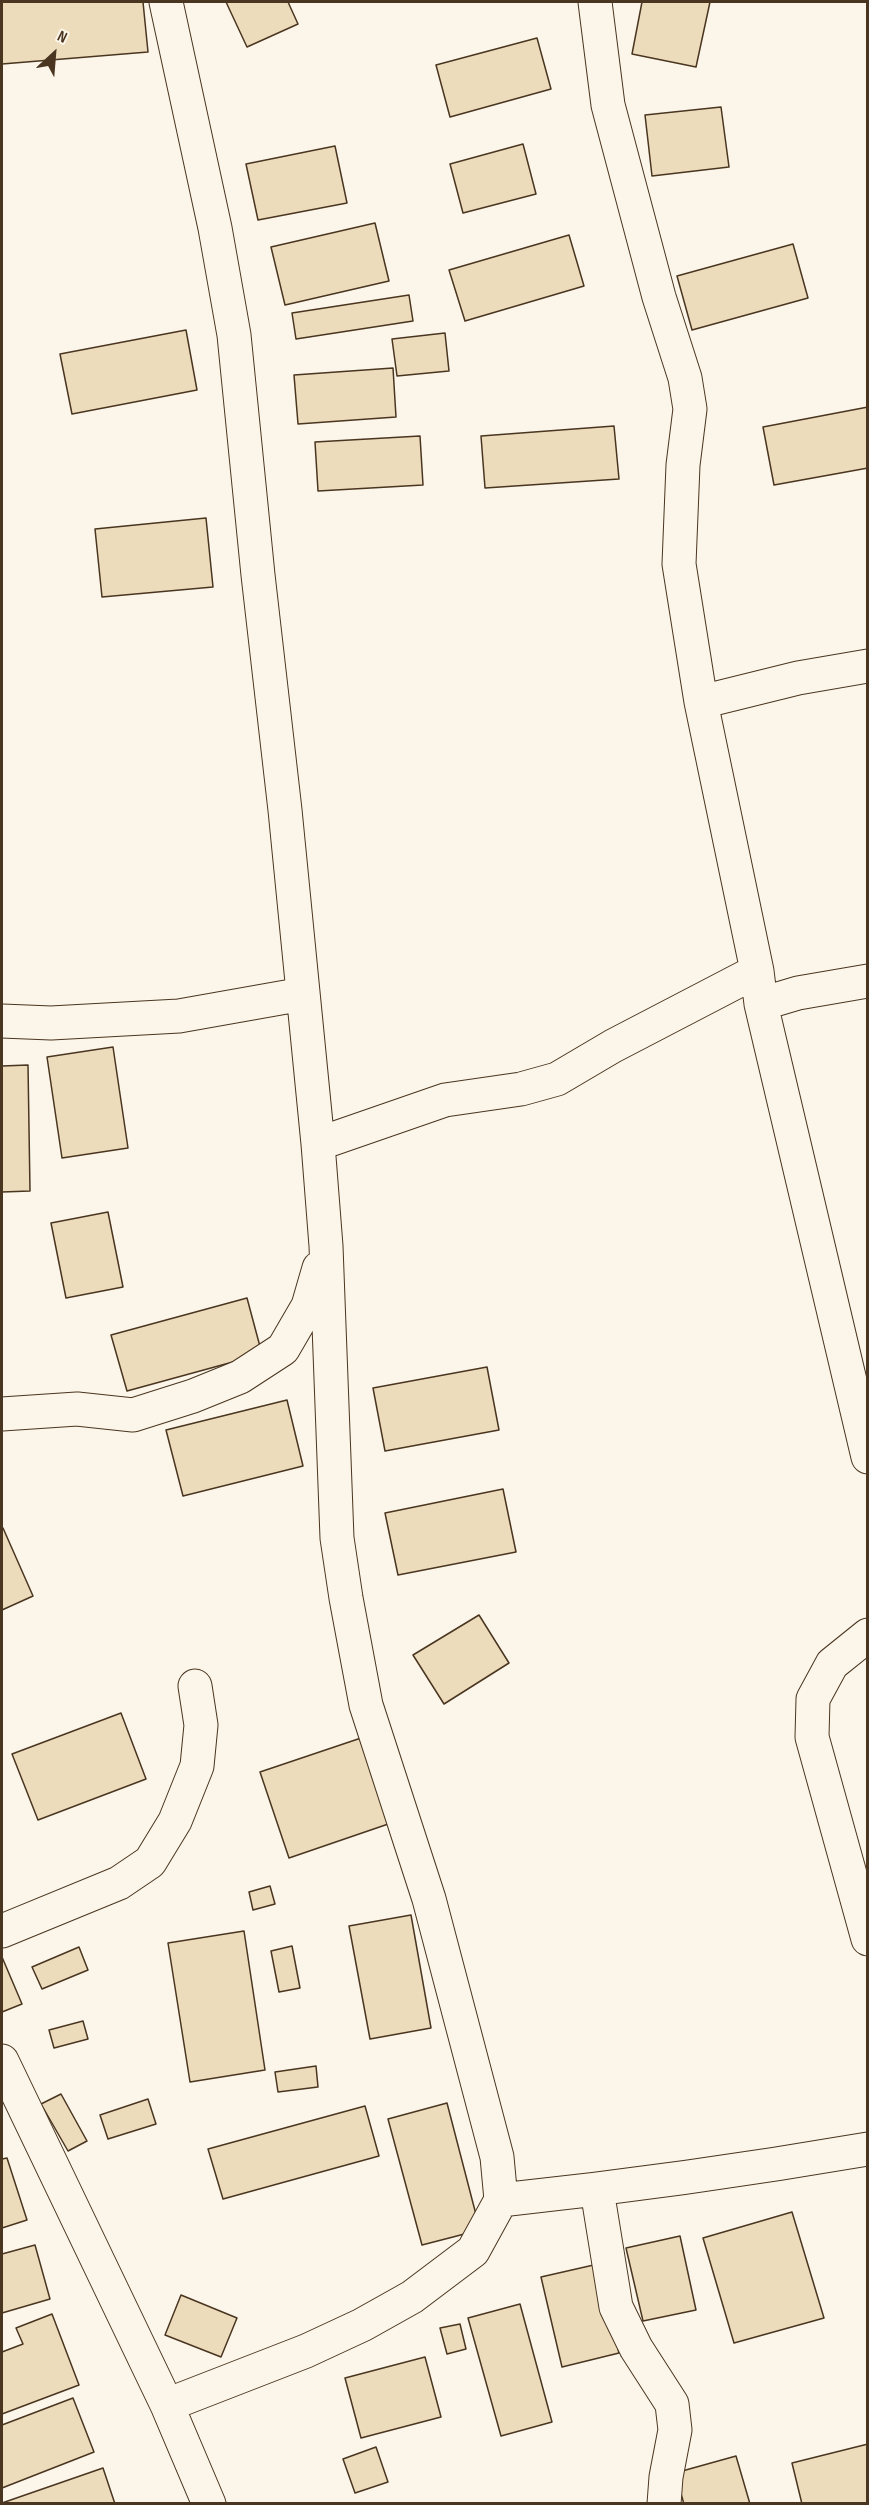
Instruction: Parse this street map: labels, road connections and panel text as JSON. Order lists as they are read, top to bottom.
{
  "north": "top right"
}
